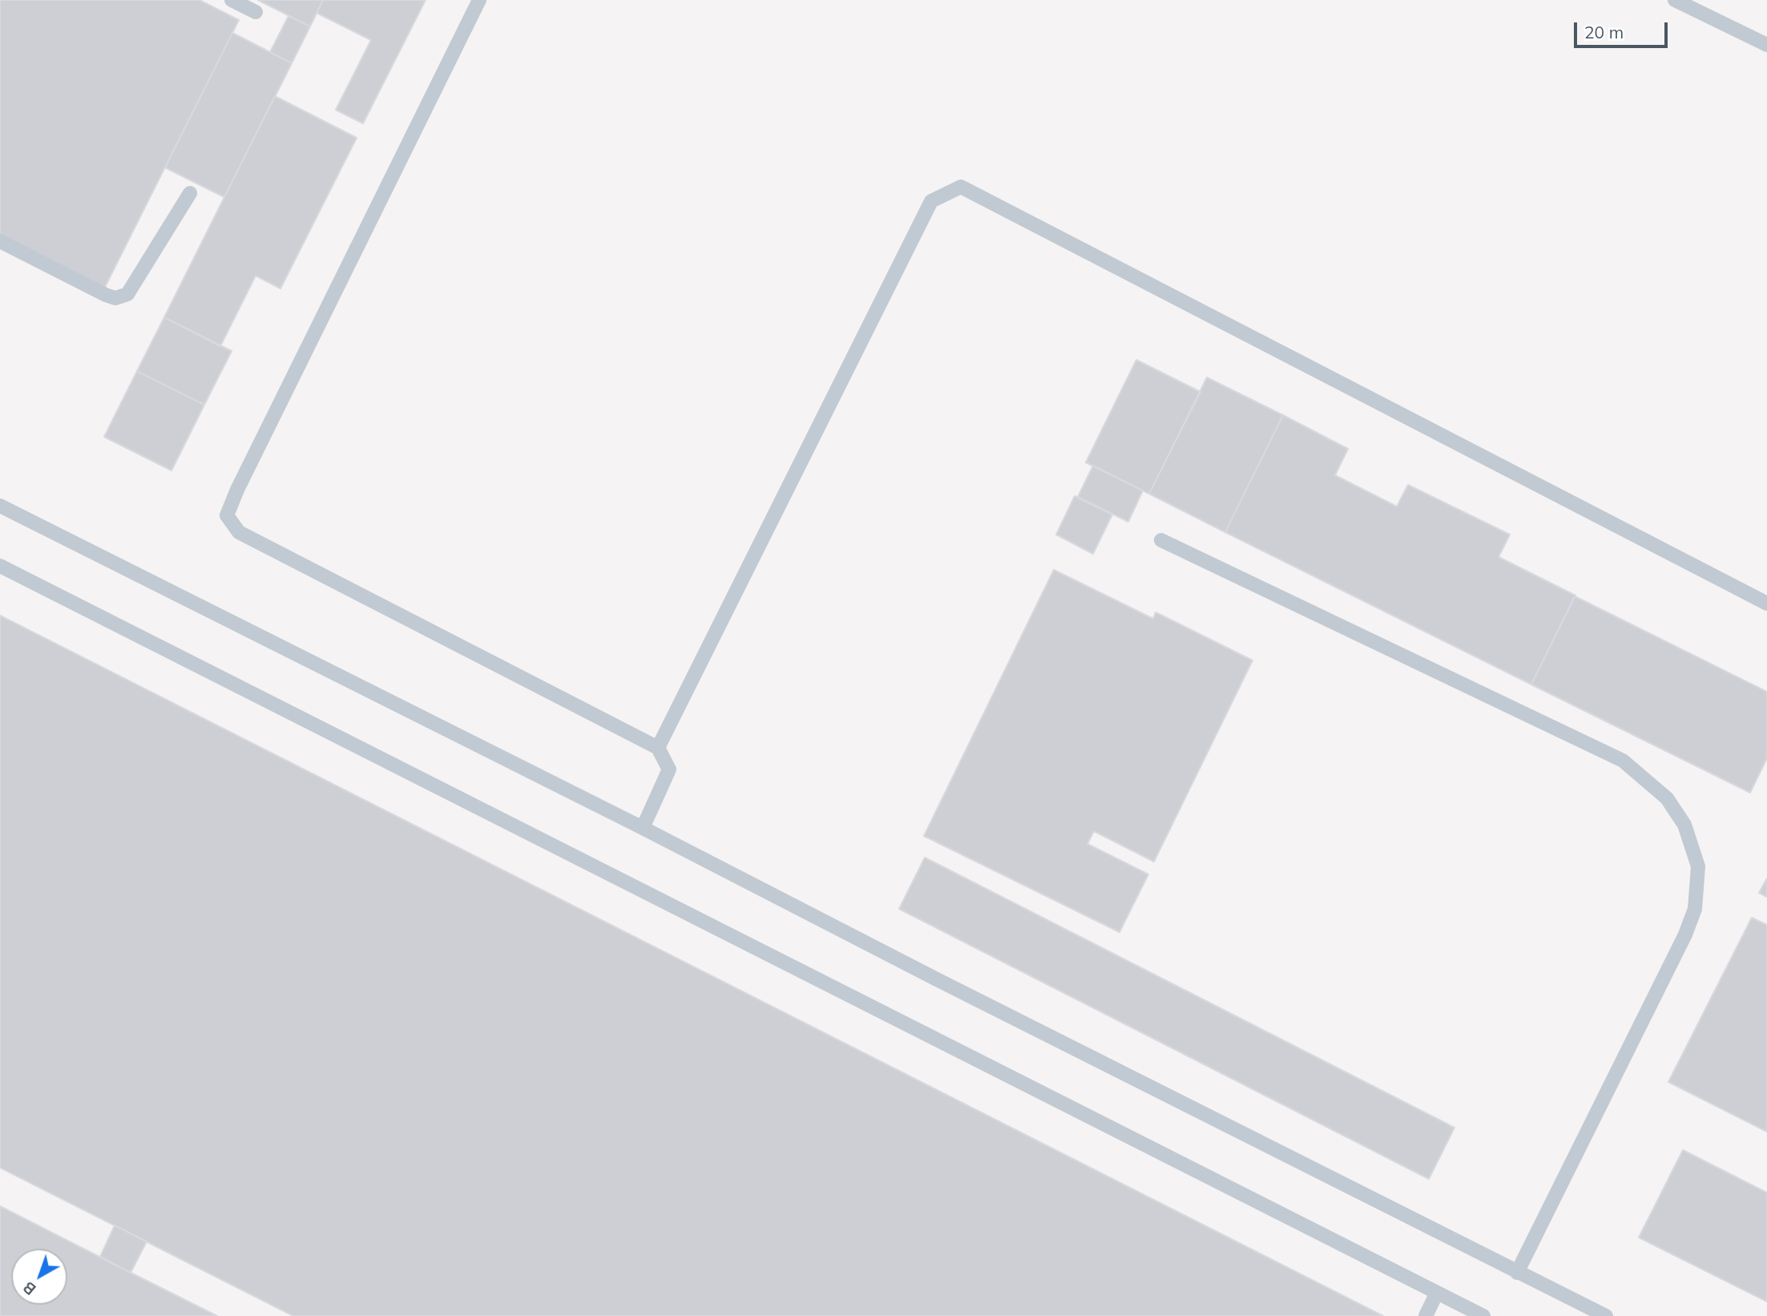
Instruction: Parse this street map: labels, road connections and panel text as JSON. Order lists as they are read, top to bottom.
{
  "scale_bar": "20 m",
  "north": "bottom left"
}
